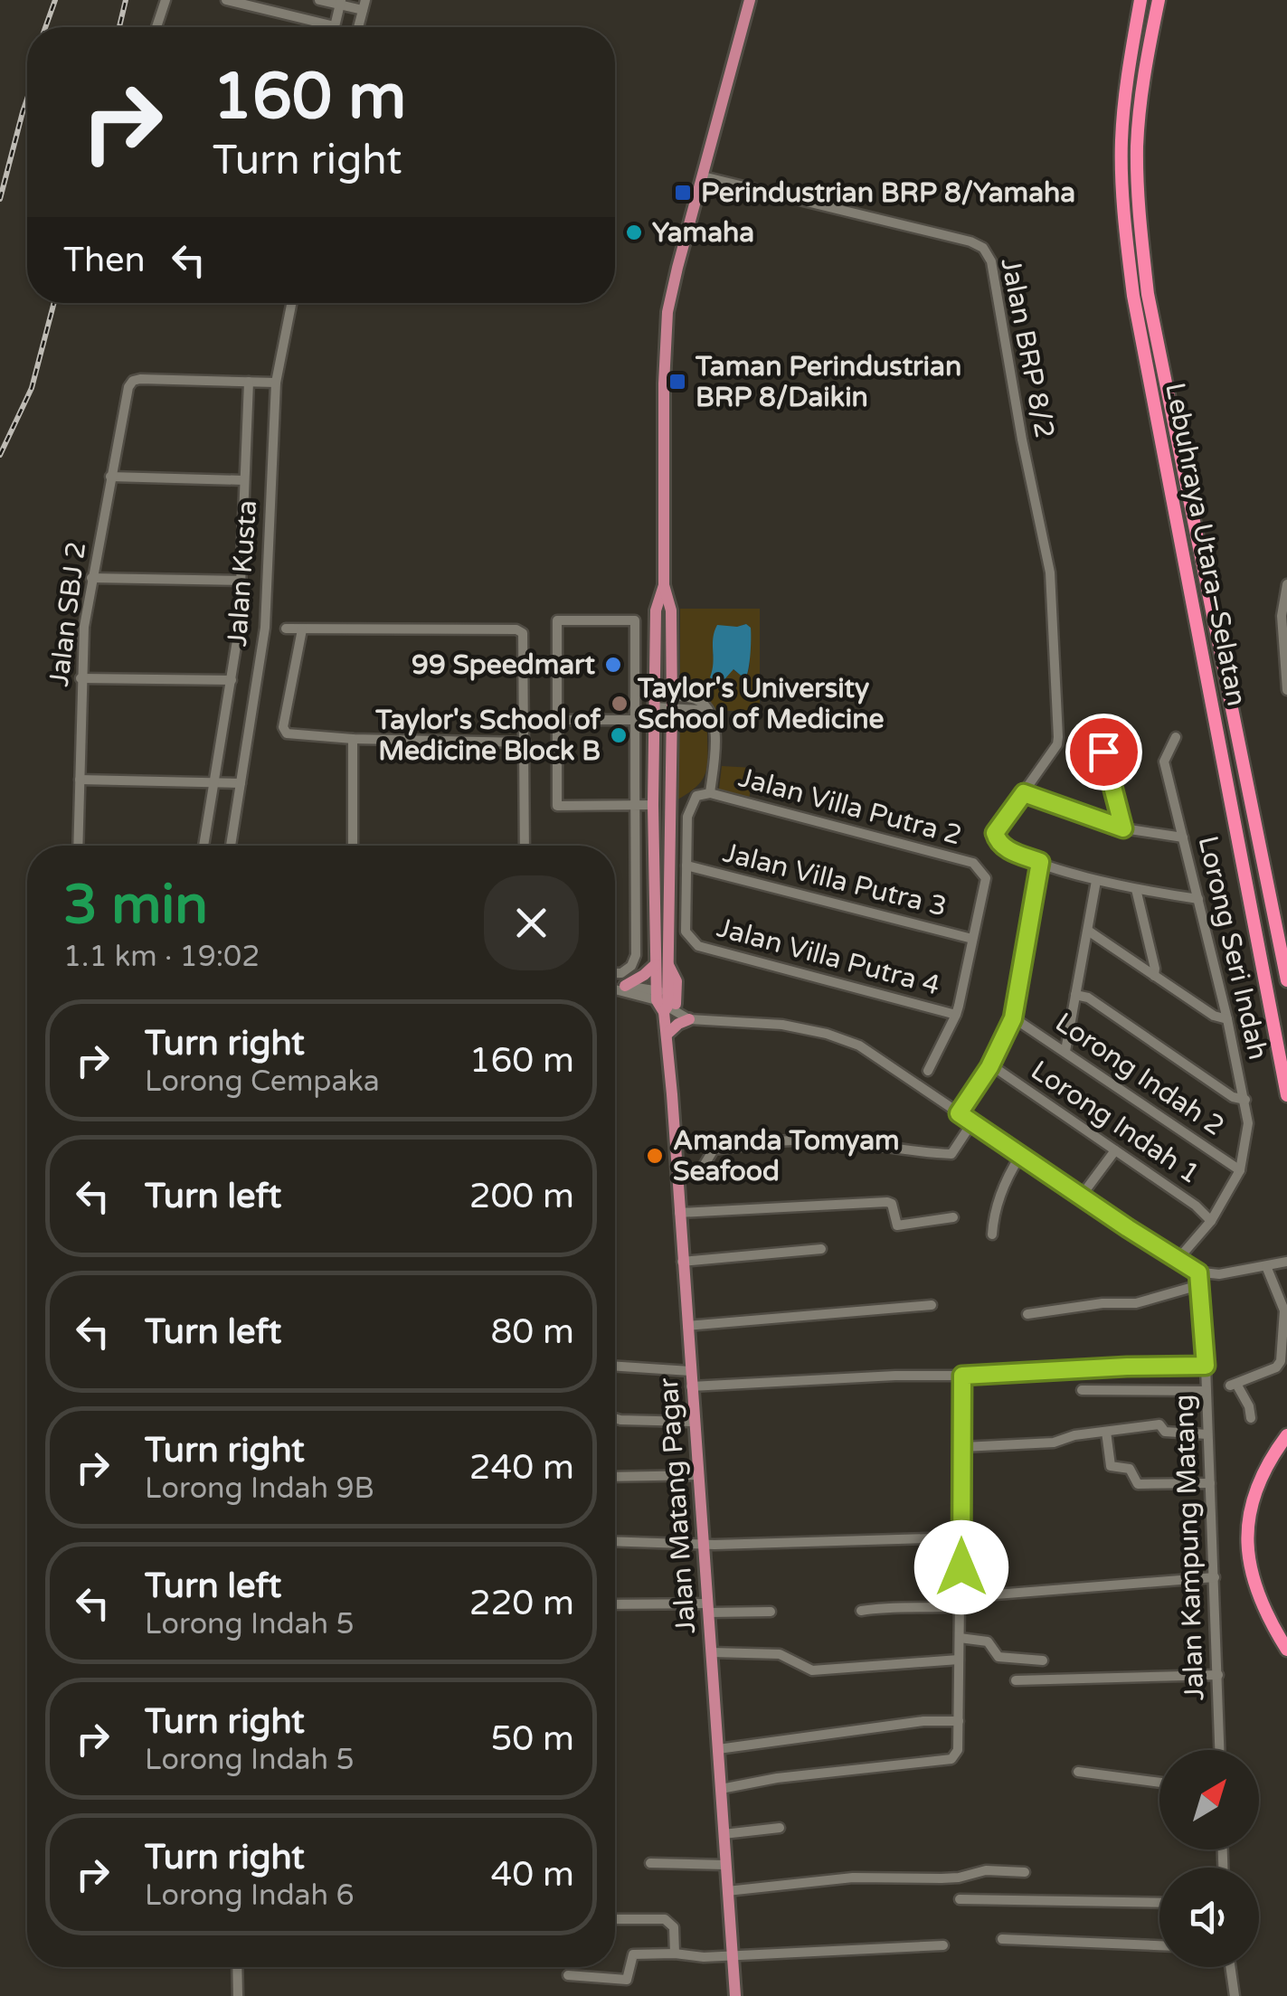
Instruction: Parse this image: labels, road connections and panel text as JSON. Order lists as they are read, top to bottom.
{
  "streets": {
    "highway": ["Lebuhraya Utara–Selatan"],
    "main road": ["Jalan Matang Pagar"],
    "street": [
      "Jalan BRP 8/2",
      "Jalan Kusta",
      "Jalan SBJ 2",
      "Jalan Villa Putra 2",
      "Jalan Villa Putra 3",
      "Lorong Seri Indah",
      "Jalan Villa Putra 4",
      "Lorong Indah 2",
      "Lorong Indah 1",
      "Jalan Kampung Matang"
    ]
  },
  "crossings": [
    ["Jalan Villa Putra 2", "Jalan Villa Putra 3"],
    ["Jalan Villa Putra 2", "Jalan Villa Putra 4"],
    ["Jalan Villa Putra 3", "Jalan Villa Putra 4"],
    ["Lorong Seri Indah", "Lorong Indah 2"],
    ["Lorong Seri Indah", "Lorong Indah 1"]
  ],
  "places": {
    "transit": ["Perindustrian BRP 8/Yamaha", "Taman Perindustrian BRP 8/Daikin"],
    "other": [
      "Yamaha",
      "99 Speedmart",
      "Taylor's University School of Medicine",
      "Taylor's School of Medicine Block B",
      "Amanda Tomyam Seafood"
    ]
  },
  "north": "top right",
  "page": {
    "turn": ["160 m", "Turn right"],
    "then": "Then",
    "heading": ["3 min", "1.1 km · 19:02"],
    "list": [
      {
        "name": "Turn right",
        "note": "Lorong Cempaka",
        "value": "160 m"
      },
      {
        "name": "Turn left",
        "value": "200 m"
      },
      {
        "name": "Turn left",
        "value": "80 m"
      },
      {
        "name": "Turn right",
        "note": "Lorong Indah 9B",
        "value": "240 m"
      },
      {
        "name": "Turn left",
        "note": "Lorong Indah 5",
        "value": "220 m"
      },
      {
        "name": "Turn right",
        "note": "Lorong Indah 5",
        "value": "50 m"
      },
      {
        "name": "Turn right",
        "note": "Lorong Indah 6",
        "value": "40 m"
      }
    ]
  }
}
